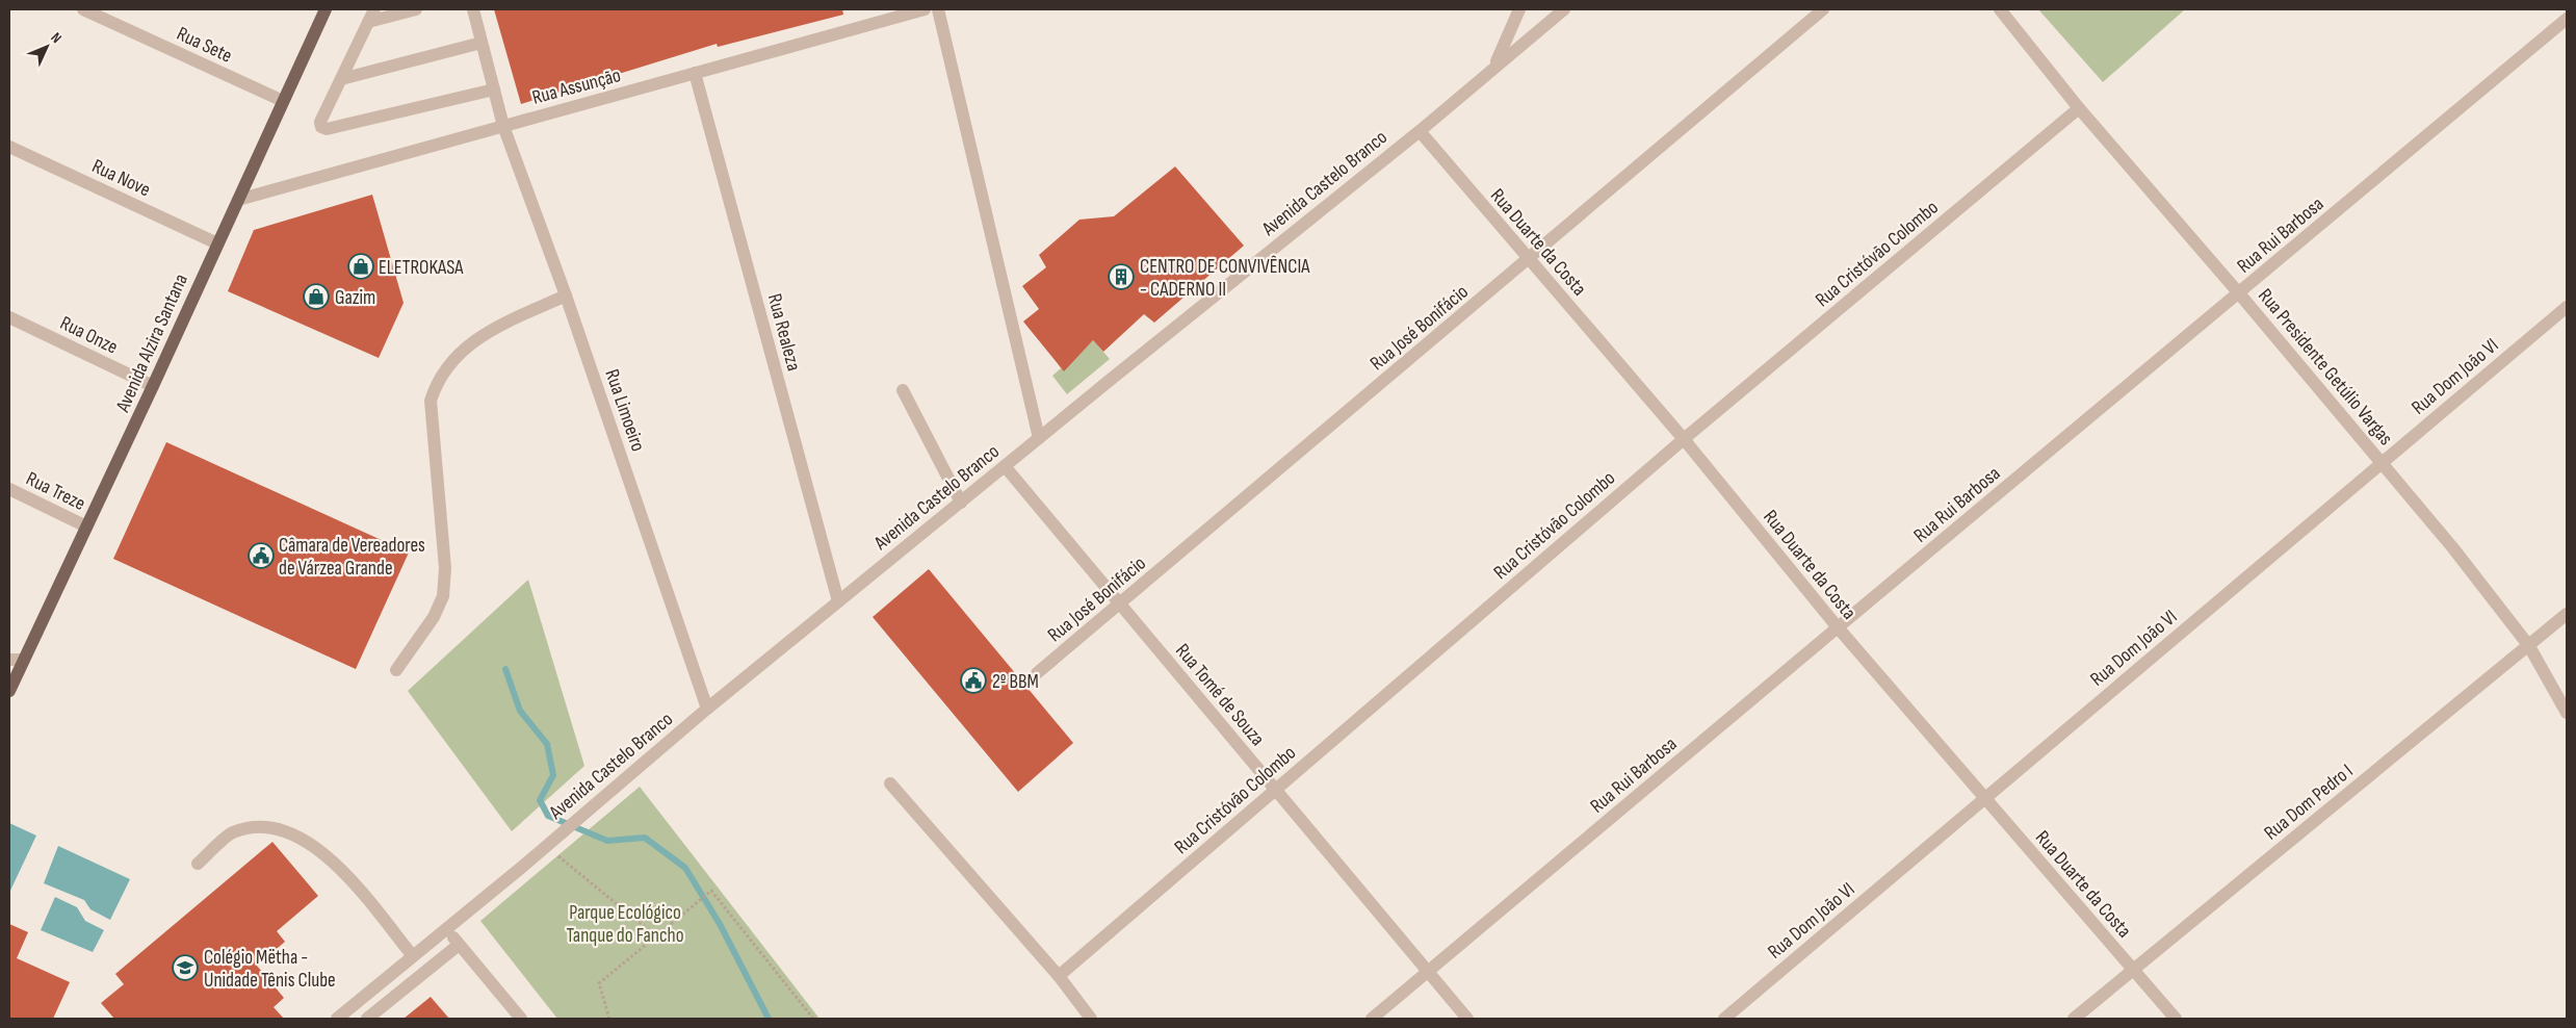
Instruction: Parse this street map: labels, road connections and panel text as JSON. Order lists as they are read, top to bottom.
{
  "streets": {
    "main road": ["Avenida Alzira Santana"],
    "street": [
      "Rua Sete",
      "Rua Assunção",
      "Rua Nove",
      "Avenida Castelo Branco",
      "Rua Rui Barbosa",
      "Rua Duarte da Costa",
      "Rua Cristóvão Colombo",
      "Rua José Bonifácio",
      "Rua Realeza",
      "Rua Onze",
      "Rua Presidente Getúlio Vargas",
      "Rua Dom João VI",
      "Rua Limoeiro",
      "Rua Treze",
      "Rua Tomé de Souza",
      "Rua Dom Pedro I"
    ]
  },
  "crossings": [
    ["Rua Sete", "Avenida Alzira Santana"],
    ["Rua Assunção", "Rua Realeza"],
    ["Rua Assunção", "Avenida Alzira Santana"],
    ["Rua Assunção", "Rua Limoeiro"],
    ["Rua Nove", "Avenida Alzira Santana"],
    ["Avenida Castelo Branco", "Rua Duarte da Costa"],
    ["Avenida Castelo Branco", "Rua Realeza"],
    ["Avenida Castelo Branco", "Rua Limoeiro"],
    ["Avenida Castelo Branco", "Rua Tomé de Souza"],
    ["Rua Rui Barbosa", "Rua Duarte da Costa"],
    ["Rua Rui Barbosa", "Rua Presidente Getúlio Vargas"],
    ["Rua Rui Barbosa", "Rua Tomé de Souza"],
    ["Rua Duarte da Costa", "Rua Cristóvão Colombo"],
    ["Rua Duarte da Costa", "Rua José Bonifácio"],
    ["Rua Duarte da Costa", "Rua Dom João VI"],
    ["Rua Duarte da Costa", "Rua Dom Pedro I"],
    ["Rua Cristóvão Colombo", "Rua Presidente Getúlio Vargas"],
    ["Rua Cristóvão Colombo", "Rua Tomé de Souza"],
    ["Rua José Bonifácio", "Rua Tomé de Souza"],
    ["Rua Onze", "Avenida Alzira Santana"],
    ["Avenida Alzira Santana", "Rua Treze"],
    ["Rua Presidente Getúlio Vargas", "Rua Dom João VI"],
    ["Rua Presidente Getúlio Vargas", "Rua Dom Pedro I"]
  ],
  "parks": ["Parque Ecológico Tanque do Fancho"],
  "places": {
    "shop": ["ELETROKASA", "Gazim"],
    "building": ["CENTRO DE CONVIVÊNCIA - CADERNO II"],
    "public building": ["Câmara de Vereadores de Várzea Grande", "2º BBM"],
    "school or university": ["Colégio Mëtha - Unidade Tênis Clube"]
  },
  "north": "top right"
}
